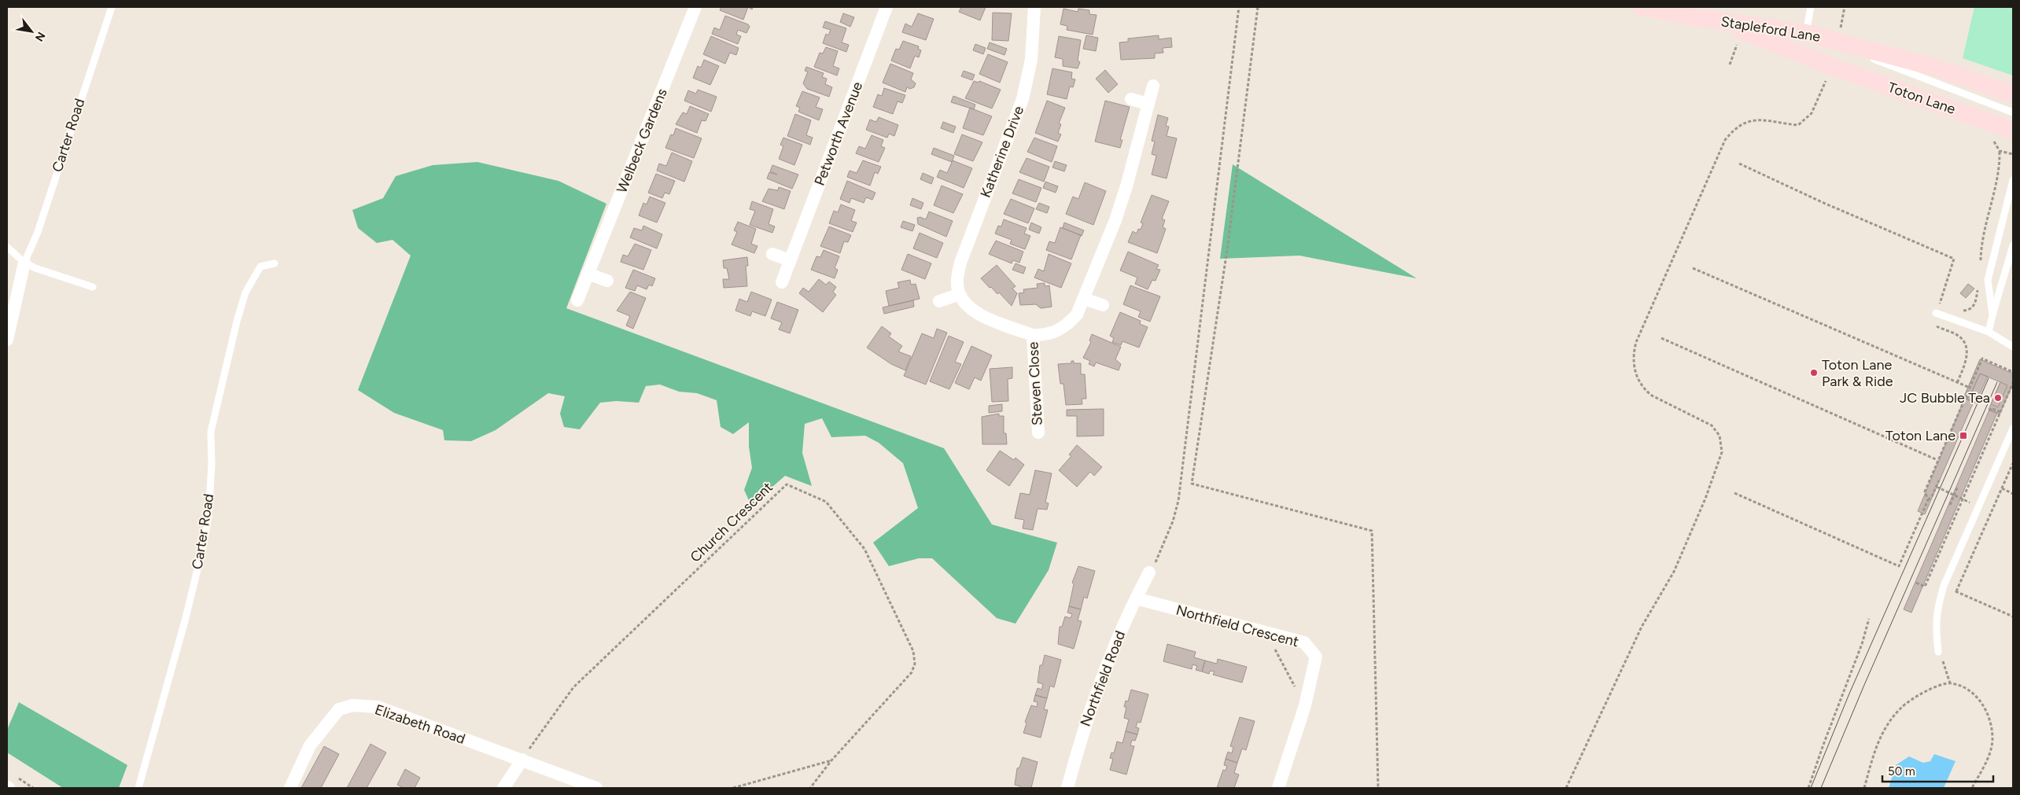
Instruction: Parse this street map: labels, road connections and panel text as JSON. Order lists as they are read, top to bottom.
{
  "streets": {
    "main road": ["Stapleford Lane", "Toton Lane"],
    "street": [
      "Petworth Avenue",
      "Welbeck Gardens",
      "Katherine Drive",
      "Steven Close",
      "Northfield Crescent",
      "Northfield Road",
      "Elizabeth Road"
    ],
    "lane": ["Carter Road"],
    "path": ["Church Crescent"]
  },
  "crossings": [
    ["Stapleford Lane", "Toton Lane"],
    ["Church Crescent", "Elizabeth Road"],
    ["Northfield Crescent", "Northfield Road"]
  ],
  "places": {
    "other": ["Toton Lane Park & Ride", "JC Bubble Tea"],
    "transit": ["Toton Lane"]
  },
  "scale_bar": "50 m",
  "north": "bottom right"
}
